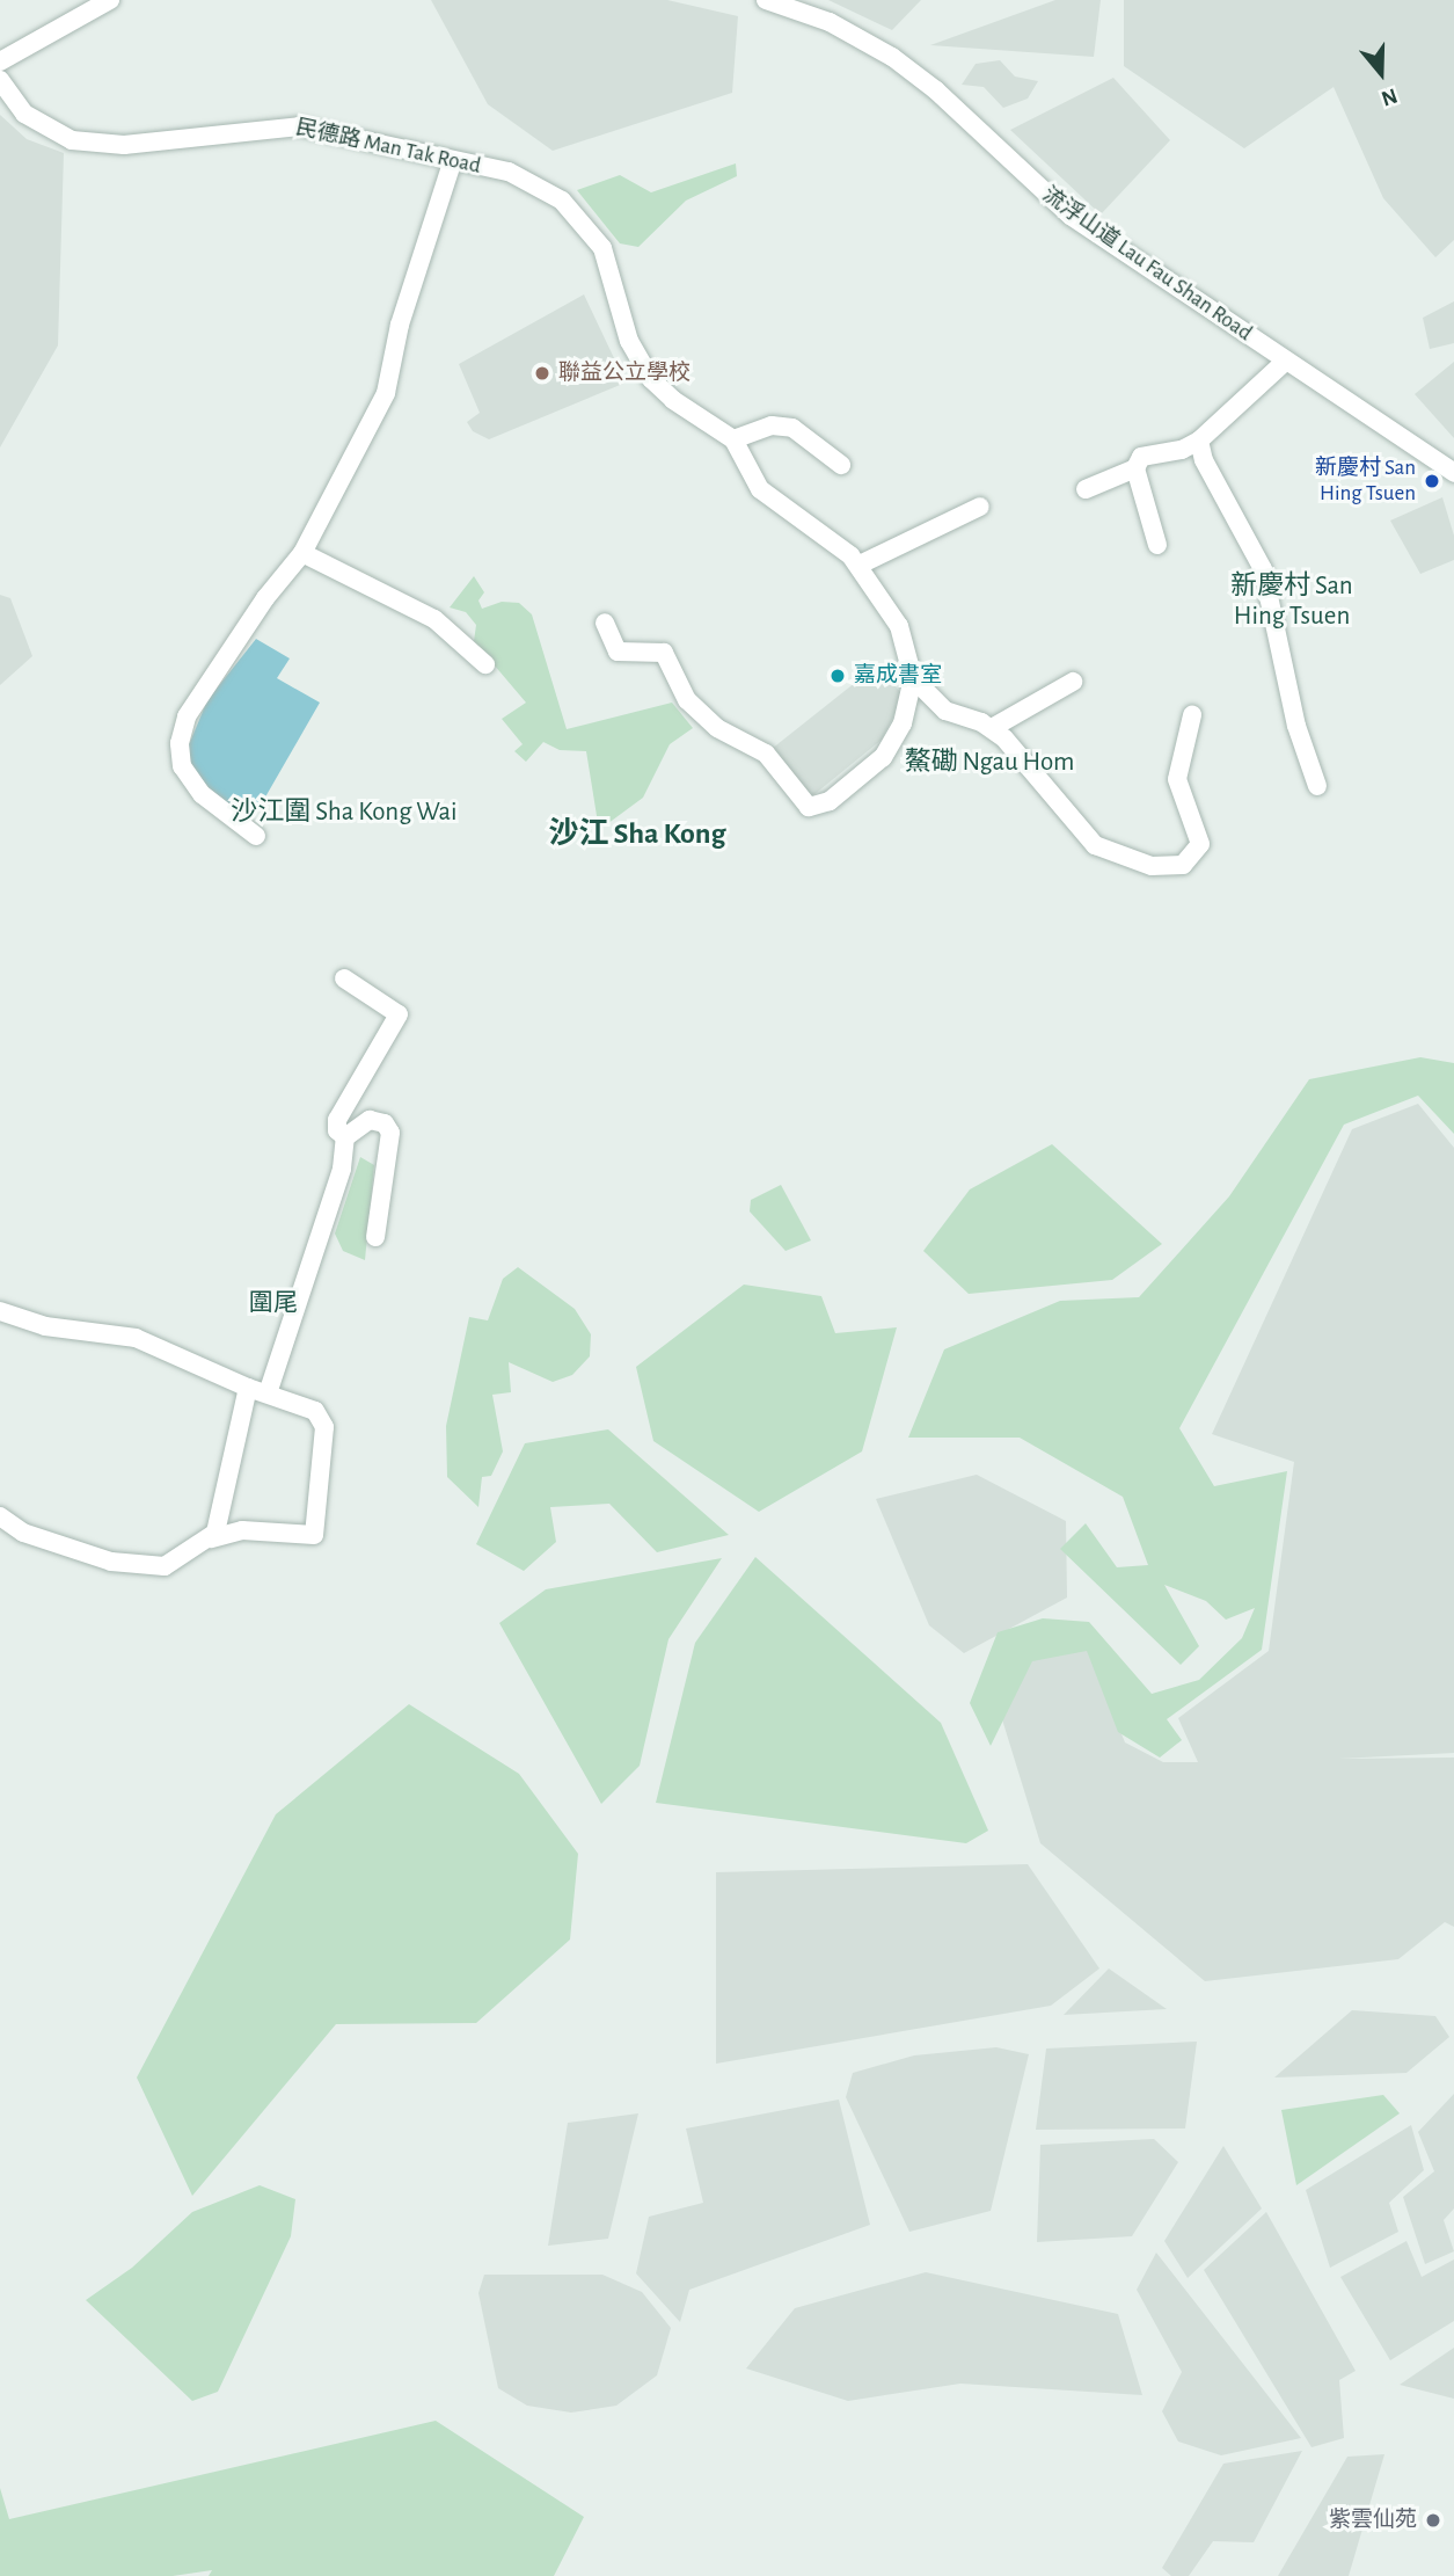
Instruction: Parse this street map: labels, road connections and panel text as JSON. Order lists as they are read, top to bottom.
{
  "streets": {
    "street": ["民德路 Man Tak Road", "流浮山道 Lau Fau Shan Road"]
  },
  "districts": [
    "新慶村 San Hing Tsuen",
    "鰲磡 Ngau Hom",
    "沙江圍 Sha Kong Wai",
    "沙江 Sha Kong",
    "圍尾"
  ],
  "places": [
    "聯益公立學校",
    "新慶村 San Hing Tsuen",
    "嘉成書室",
    "紫雲仙苑"
  ],
  "north": "bottom"
}
